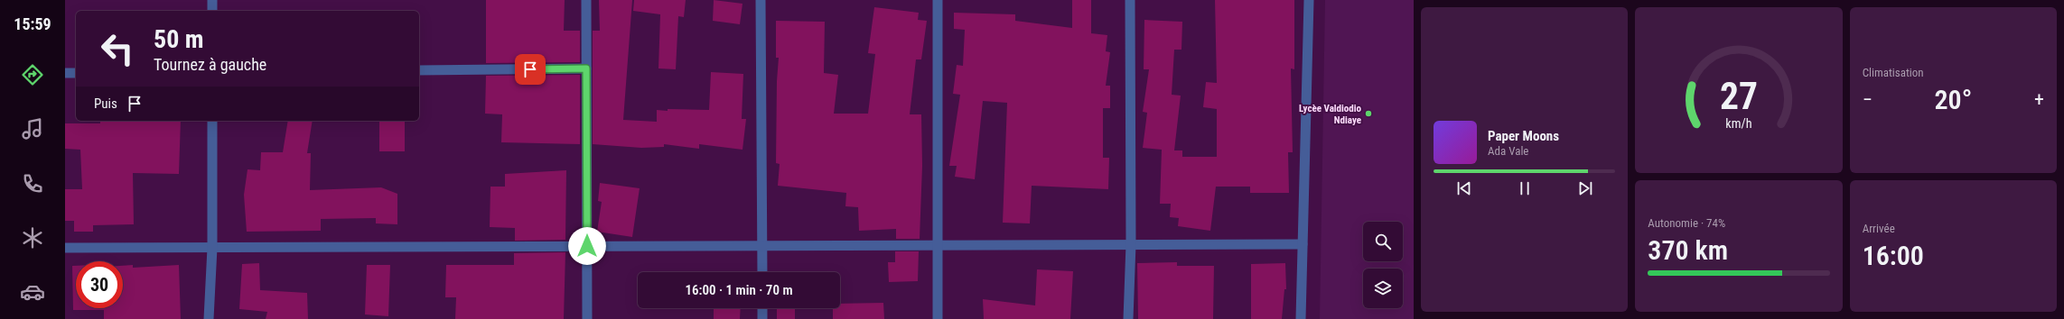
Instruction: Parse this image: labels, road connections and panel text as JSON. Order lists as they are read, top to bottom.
{
  "places": ["Lycèe Valdiodio Ndiaye"],
  "page": {
    "tabs": "15:59",
    "tile": [
      "Climatisation",
      ["Autonomie · 74%", "370 km"],
      ["Arrivée", "16:00"]
    ],
    "turn": ["50 m", "Tournez à gauche"],
    "heat": ["−", "20°", "+"],
    "then": "Puis",
    "song": ["Paper Moons", "Ada Vale"],
    "limit": "30",
    "trip": "16:00 · 1 min · 70 m",
    "gauge": ["27", "km/h"]
  }
}
